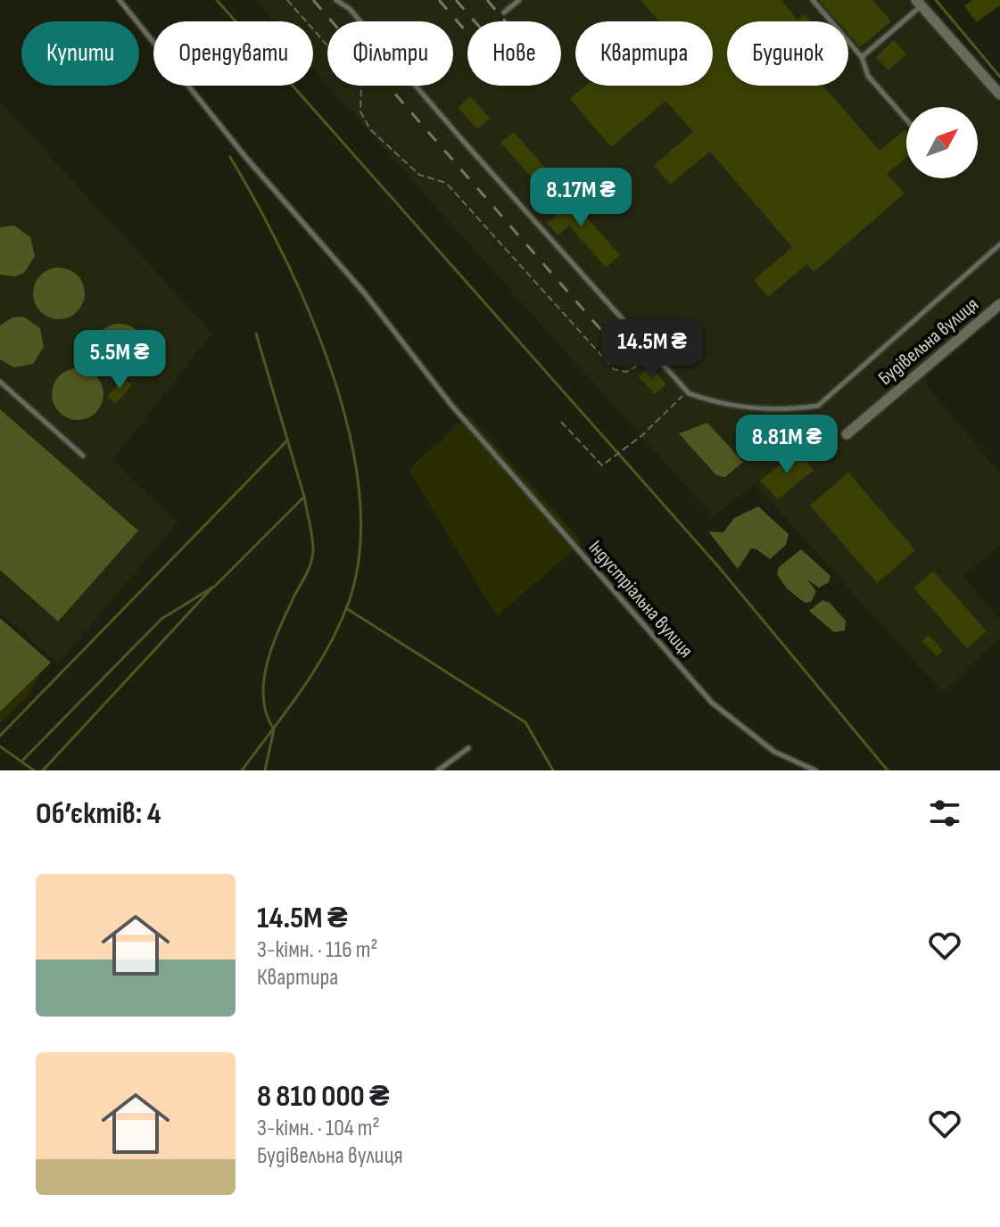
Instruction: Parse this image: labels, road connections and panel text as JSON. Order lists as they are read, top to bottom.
{
  "streets": {
    "street": ["Будівельна вулиця"],
    "lane": ["Індустріальна вулиця"]
  },
  "north": "top right",
  "page": {
    "chip": [
      "Купити",
      "Орендувати",
      "Фільтри",
      "Нове",
      "Квартира",
      "Будинок"
    ],
    "price": [
      "8.17M ₴",
      "14.5M ₴",
      "5.5M ₴",
      "8.81M ₴"
    ],
    "heading": "Об’єктів: 4",
    "list": [
      {
        "name": "14.5M ₴",
        "note": "3-кімн. · 116 m² · Квартира"
      },
      {
        "name": "8 810 000 ₴",
        "note": "3-кімн. · 104 m² · Будівельна вулиця"
      }
    ]
  }
}
